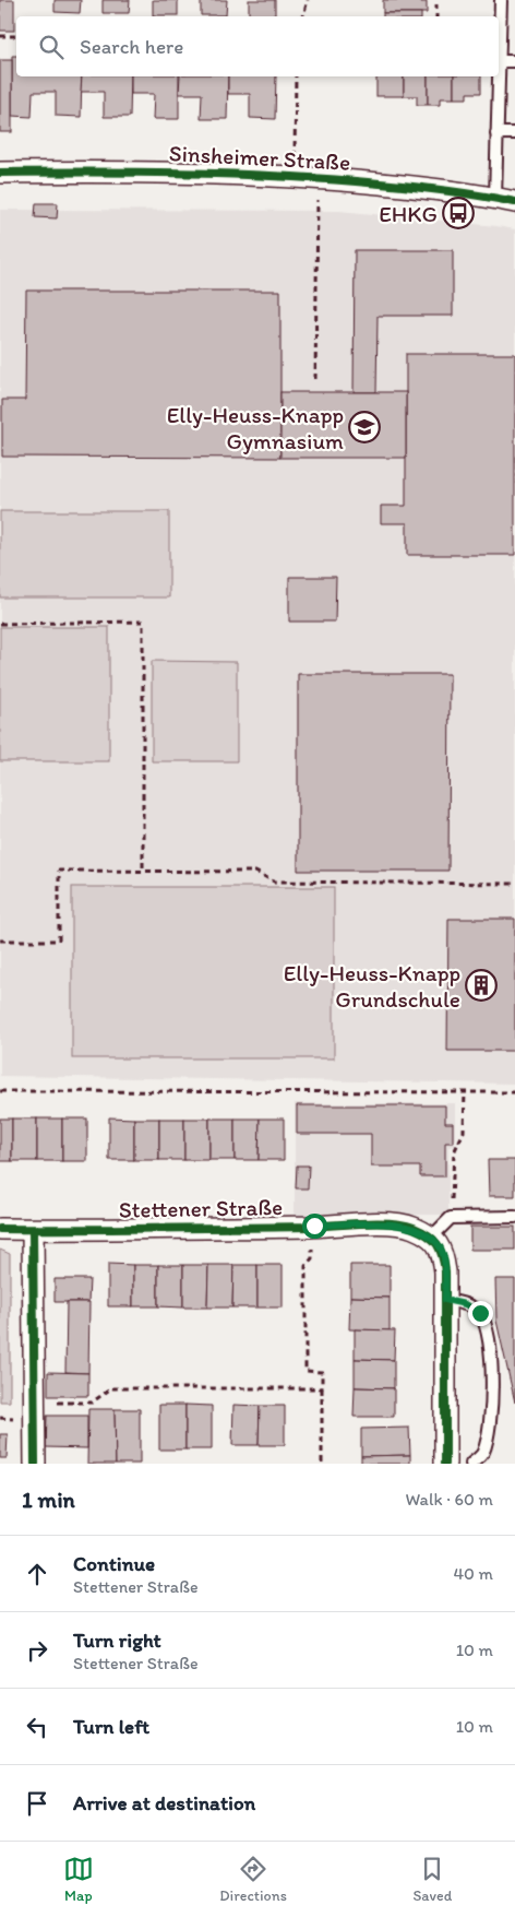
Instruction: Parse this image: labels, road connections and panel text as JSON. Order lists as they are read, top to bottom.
{
  "streets": {
    "street": ["Sinsheimer Straße", "Stettener Straße"]
  },
  "places": {
    "bus stop": ["EHKG"],
    "school or university": ["Elly-Heuss-Knapp Gymnasium"],
    "building": ["Elly-Heuss-Knapp Grundschule"]
  },
  "page": {
    "search": "Search here",
    "heading": ["1 min", "Walk · 60 m"],
    "list": [
      ["Continue", "Stettener Straße", "40 m"],
      ["Turn right", "Stettener Straße", "10 m"],
      ["Turn left", "10 m"],
      "Arrive at destination"
    ],
    "nav": ["Map", "Directions", "Saved"]
  }
}
